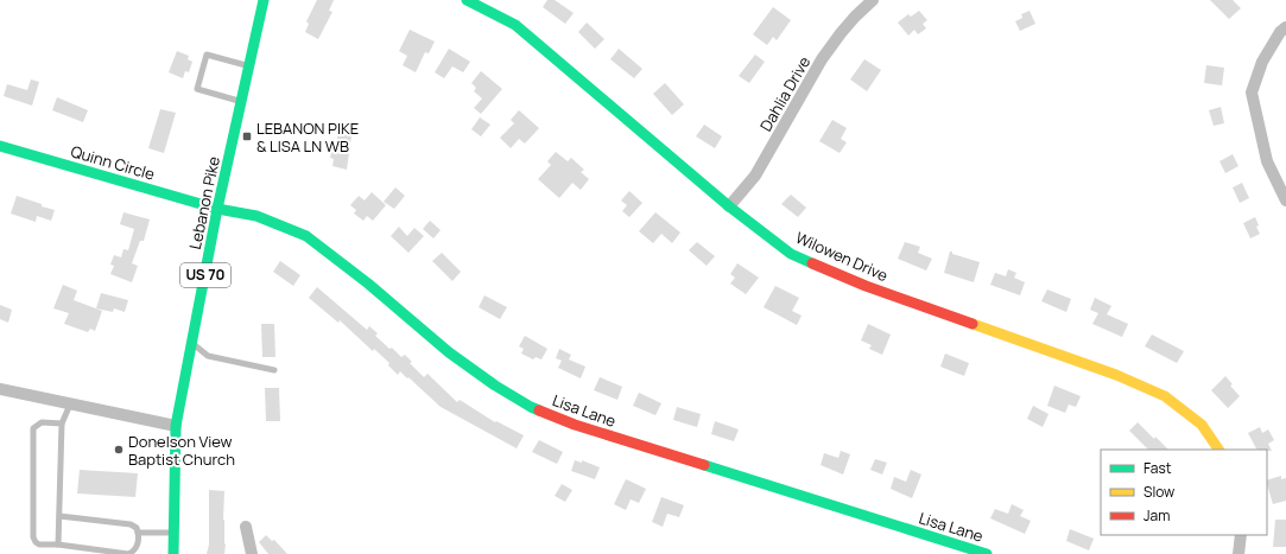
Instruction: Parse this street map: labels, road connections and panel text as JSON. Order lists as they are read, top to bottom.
{
  "streets": {
    "street": [
      "Dahlia Drive",
      "Quinn Circle",
      "Lebanon Pike",
      "Wilowen Drive",
      "US 70",
      "Lisa Lane"
    ]
  },
  "crossings": [
    ["Dahlia Drive", "Wilowen Drive"],
    ["Quinn Circle", "Lebanon Pike"],
    ["Quinn Circle", "Lisa Lane"],
    ["Lebanon Pike", "Lisa Lane"]
  ],
  "places": {
    "transit": ["LEBANON PIKE & LISA LN WB"],
    "other": ["Donelson View Baptist Church"]
  },
  "legend": ["Fast", "Slow", "Jam"]
}
